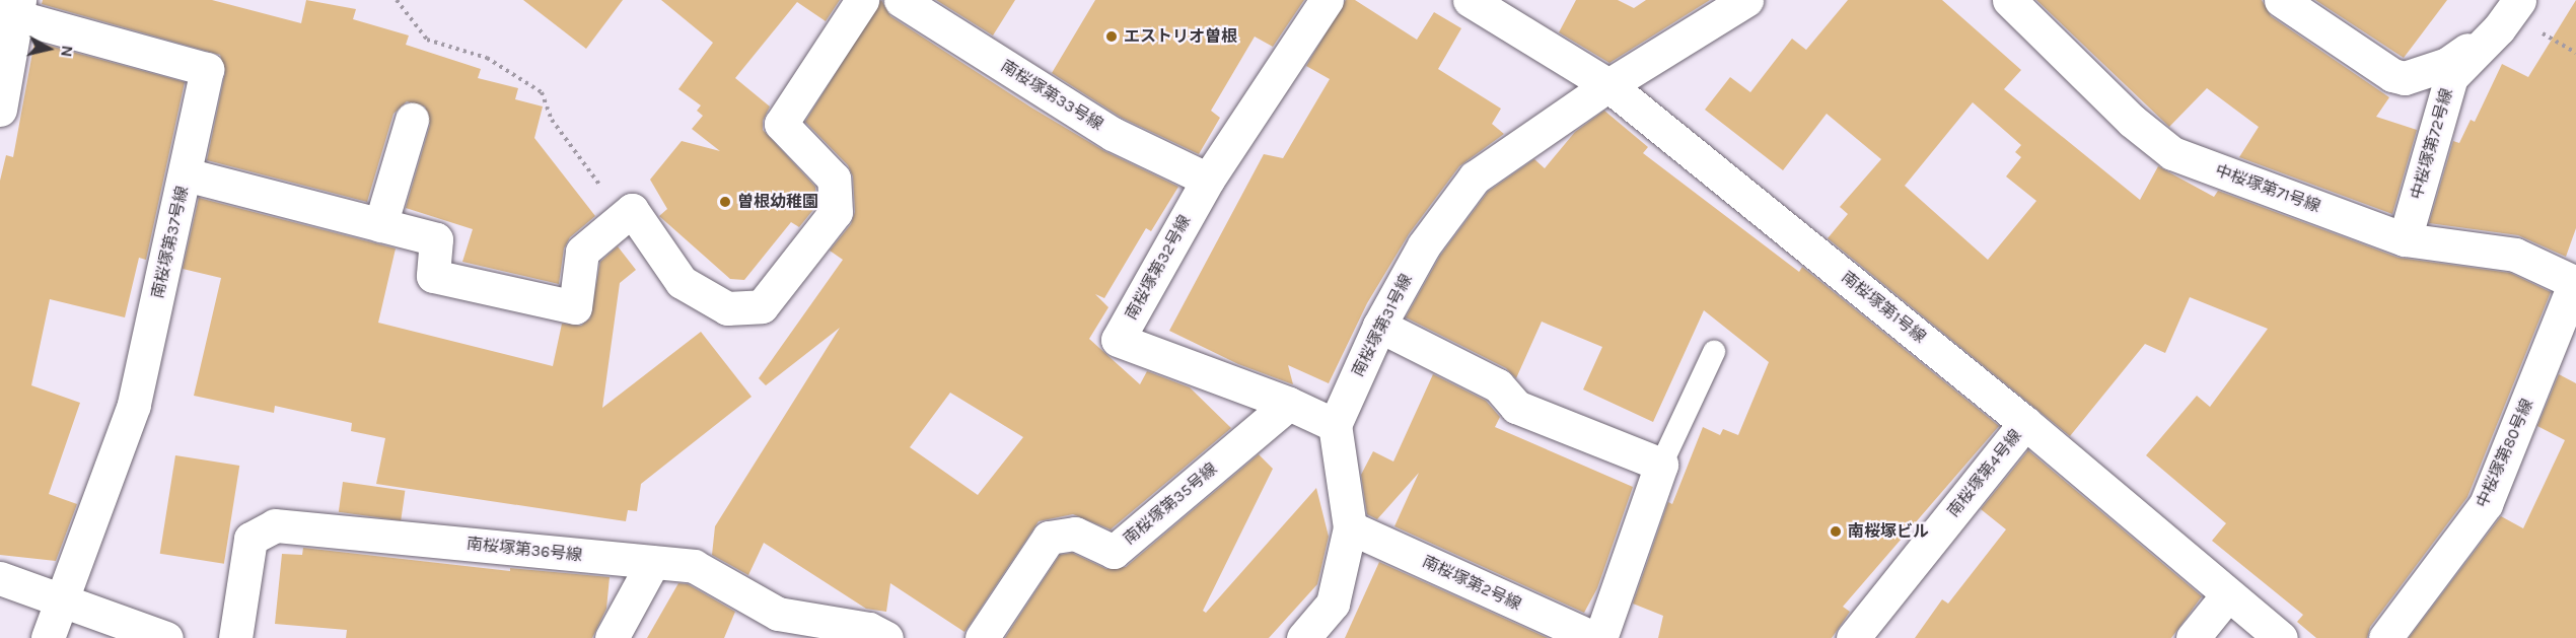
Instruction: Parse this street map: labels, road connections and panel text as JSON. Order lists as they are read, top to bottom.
{
  "streets": {
    "street": [
      "南桜塚第33号線",
      "中桜塚第72号線",
      "中桜塚第71号線",
      "南桜塚第37号線",
      "南桜塚第32号線",
      "南桜塚第1号線",
      "南桜塚第31号線",
      "中桜塚第80号線",
      "南桜塚第4号線",
      "南桜塚第35号線",
      "南桜塚第36号線",
      "南桜塚第2号線"
    ]
  },
  "crossings": [
    ["南桜塚第33号線", "南桜塚第32号線"],
    ["中桜塚第72号線", "中桜塚第71号線"],
    ["中桜塚第71号線", "中桜塚第80号線"],
    ["南桜塚第32号線", "南桜塚第31号線"],
    ["南桜塚第32号線", "南桜塚第35号線"],
    ["南桜塚第1号線", "南桜塚第31号線"],
    ["南桜塚第1号線", "南桜塚第4号線"]
  ],
  "places": ["エストリオ曽根", "曽根幼稚園", "南桜塚ビル"],
  "north": "right"
}
